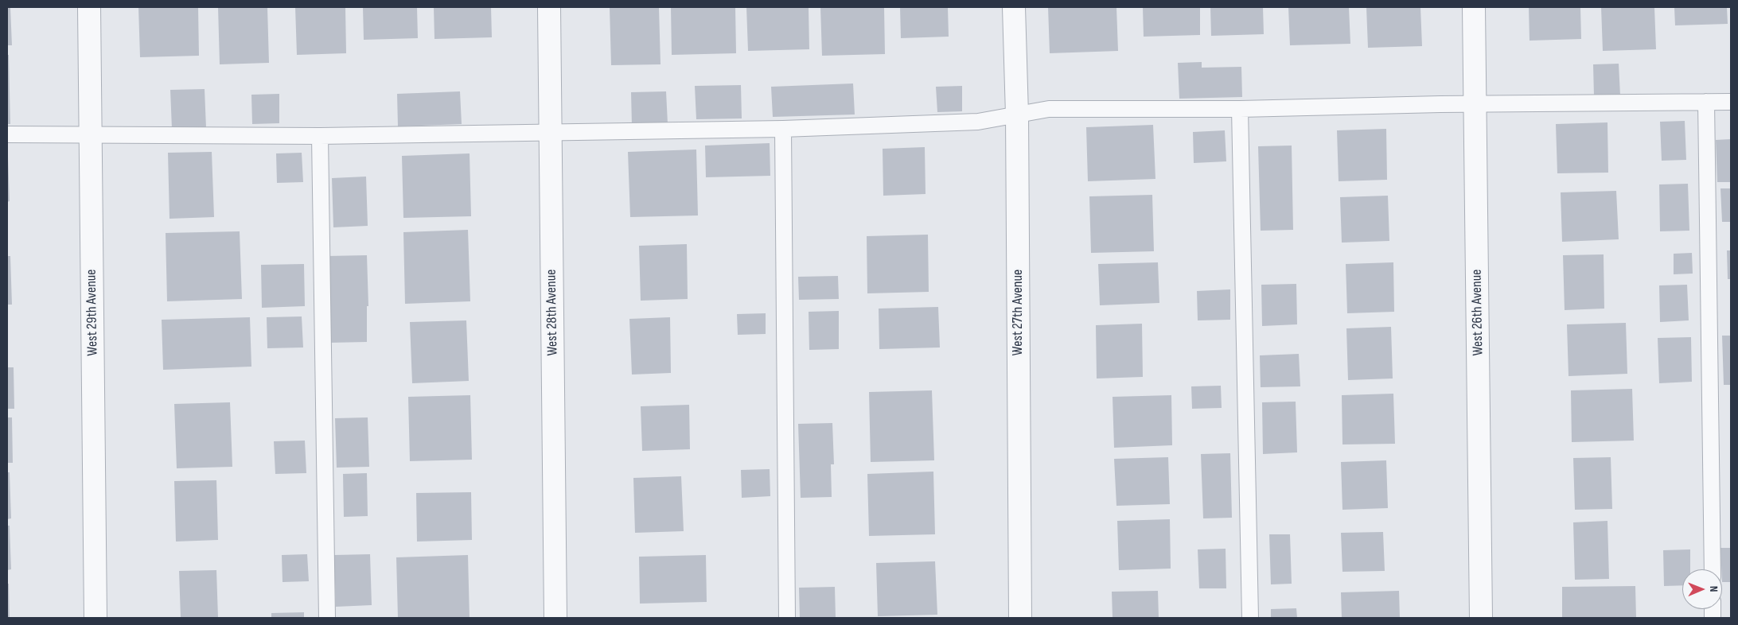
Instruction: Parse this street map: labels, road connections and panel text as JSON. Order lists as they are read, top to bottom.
{
  "streets": {
    "street": [
      "West 29th Avenue",
      "West 28th Avenue",
      "West 27th Avenue",
      "West 26th Avenue"
    ]
  },
  "north": "right"
}
